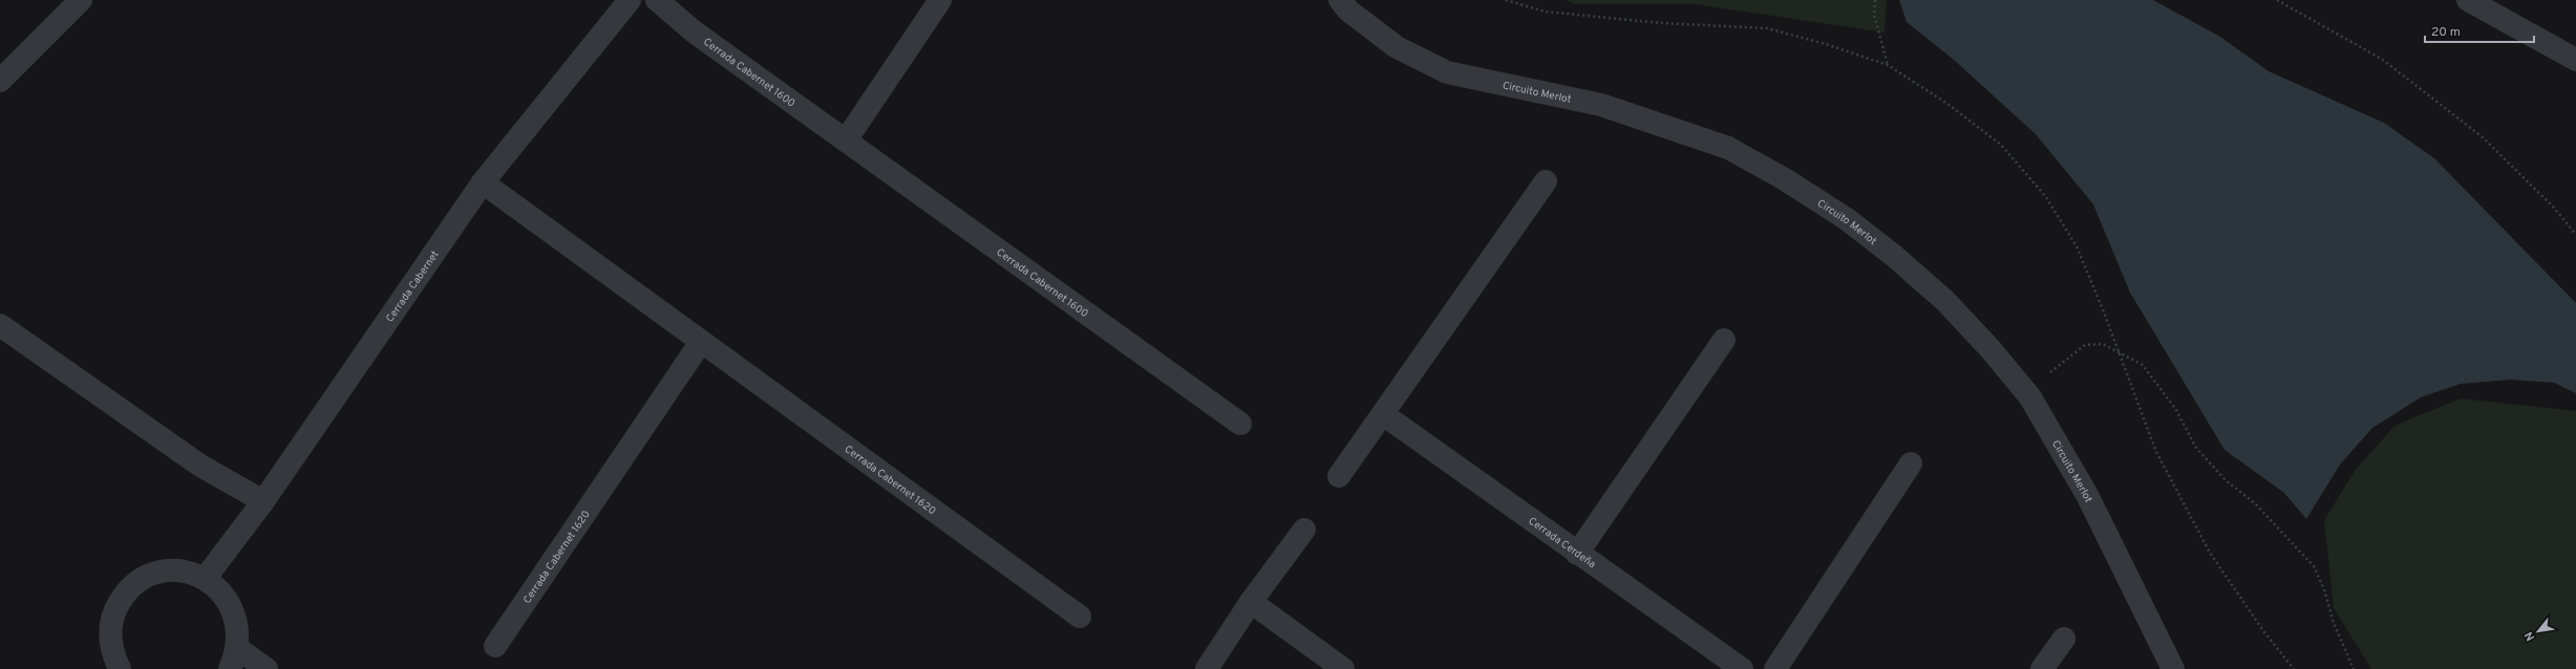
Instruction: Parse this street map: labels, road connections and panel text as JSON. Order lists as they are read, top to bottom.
{
  "streets": {
    "street": [
      "Cerrada Cabernet 1600",
      "Circuito Merlot",
      "Cerrada Cabernet",
      "Cerrada Cabernet 1620",
      "Cerrada Cerdeña"
    ]
  },
  "crossings": [
    ["Cerrada Cabernet", "Cerrada Cabernet 1620"]
  ],
  "scale_bar": "20 m",
  "north": "bottom left"
}
